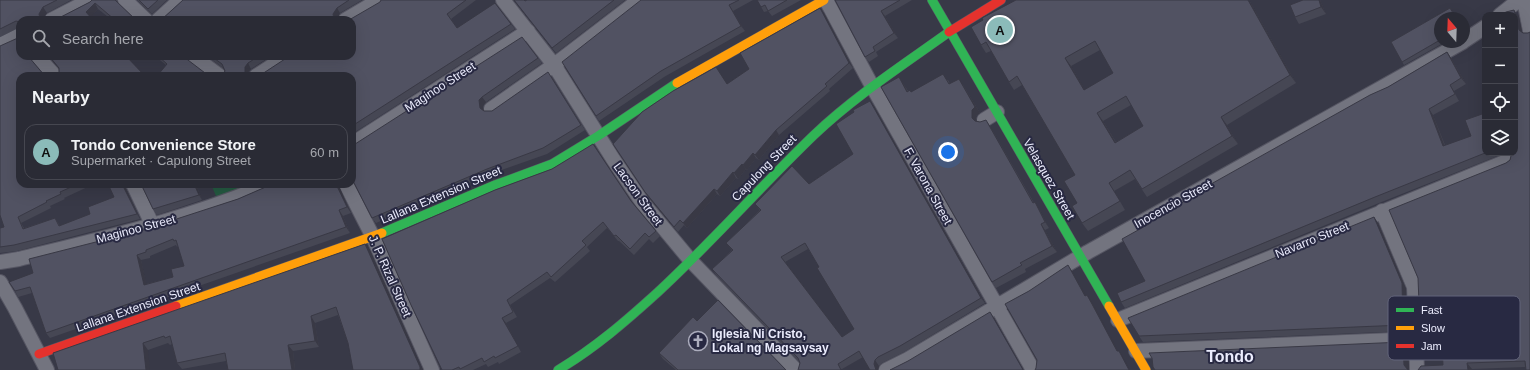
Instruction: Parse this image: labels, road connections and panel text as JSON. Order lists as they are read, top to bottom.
{
  "streets": {
    "street": [
      "Maginoo Street",
      "Capulong Street",
      "Velasquez Street",
      "F. Varona Street",
      "Lacson Street",
      "Lallana Extension Street",
      "Inocencio Street",
      "Navarro Street",
      "J. P. Rizal Street"
    ]
  },
  "crossings": [
    ["Maginoo Street", "Lacson Street"],
    ["Capulong Street", "Velasquez Street"],
    ["Capulong Street", "F. Varona Street"],
    ["Capulong Street", "Lacson Street"],
    ["Velasquez Street", "Inocencio Street"],
    ["Velasquez Street", "Navarro Street"],
    ["F. Varona Street", "Lallana Extension Street"],
    ["F. Varona Street", "Inocencio Street"],
    ["Lacson Street", "Lallana Extension Street"],
    ["Lallana Extension Street", "J. P. Rizal Street"]
  ],
  "districts": ["Tondo"],
  "places": {
    "church": ["Iglesia Ni Cristo, Lokal ng Magsaysay"]
  },
  "legend": ["Fast", "Slow", "Jam"],
  "north": "top",
  "page": {
    "map_buttons": ["+", "−"],
    "pins": "A",
    "search": "Search here",
    "heading": "Nearby",
    "list": [
      {
        "mark": "A",
        "name": "Tondo Convenience Store",
        "note": "Supermarket · Capulong Street",
        "value": "60 m"
      }
    ]
  }
}
